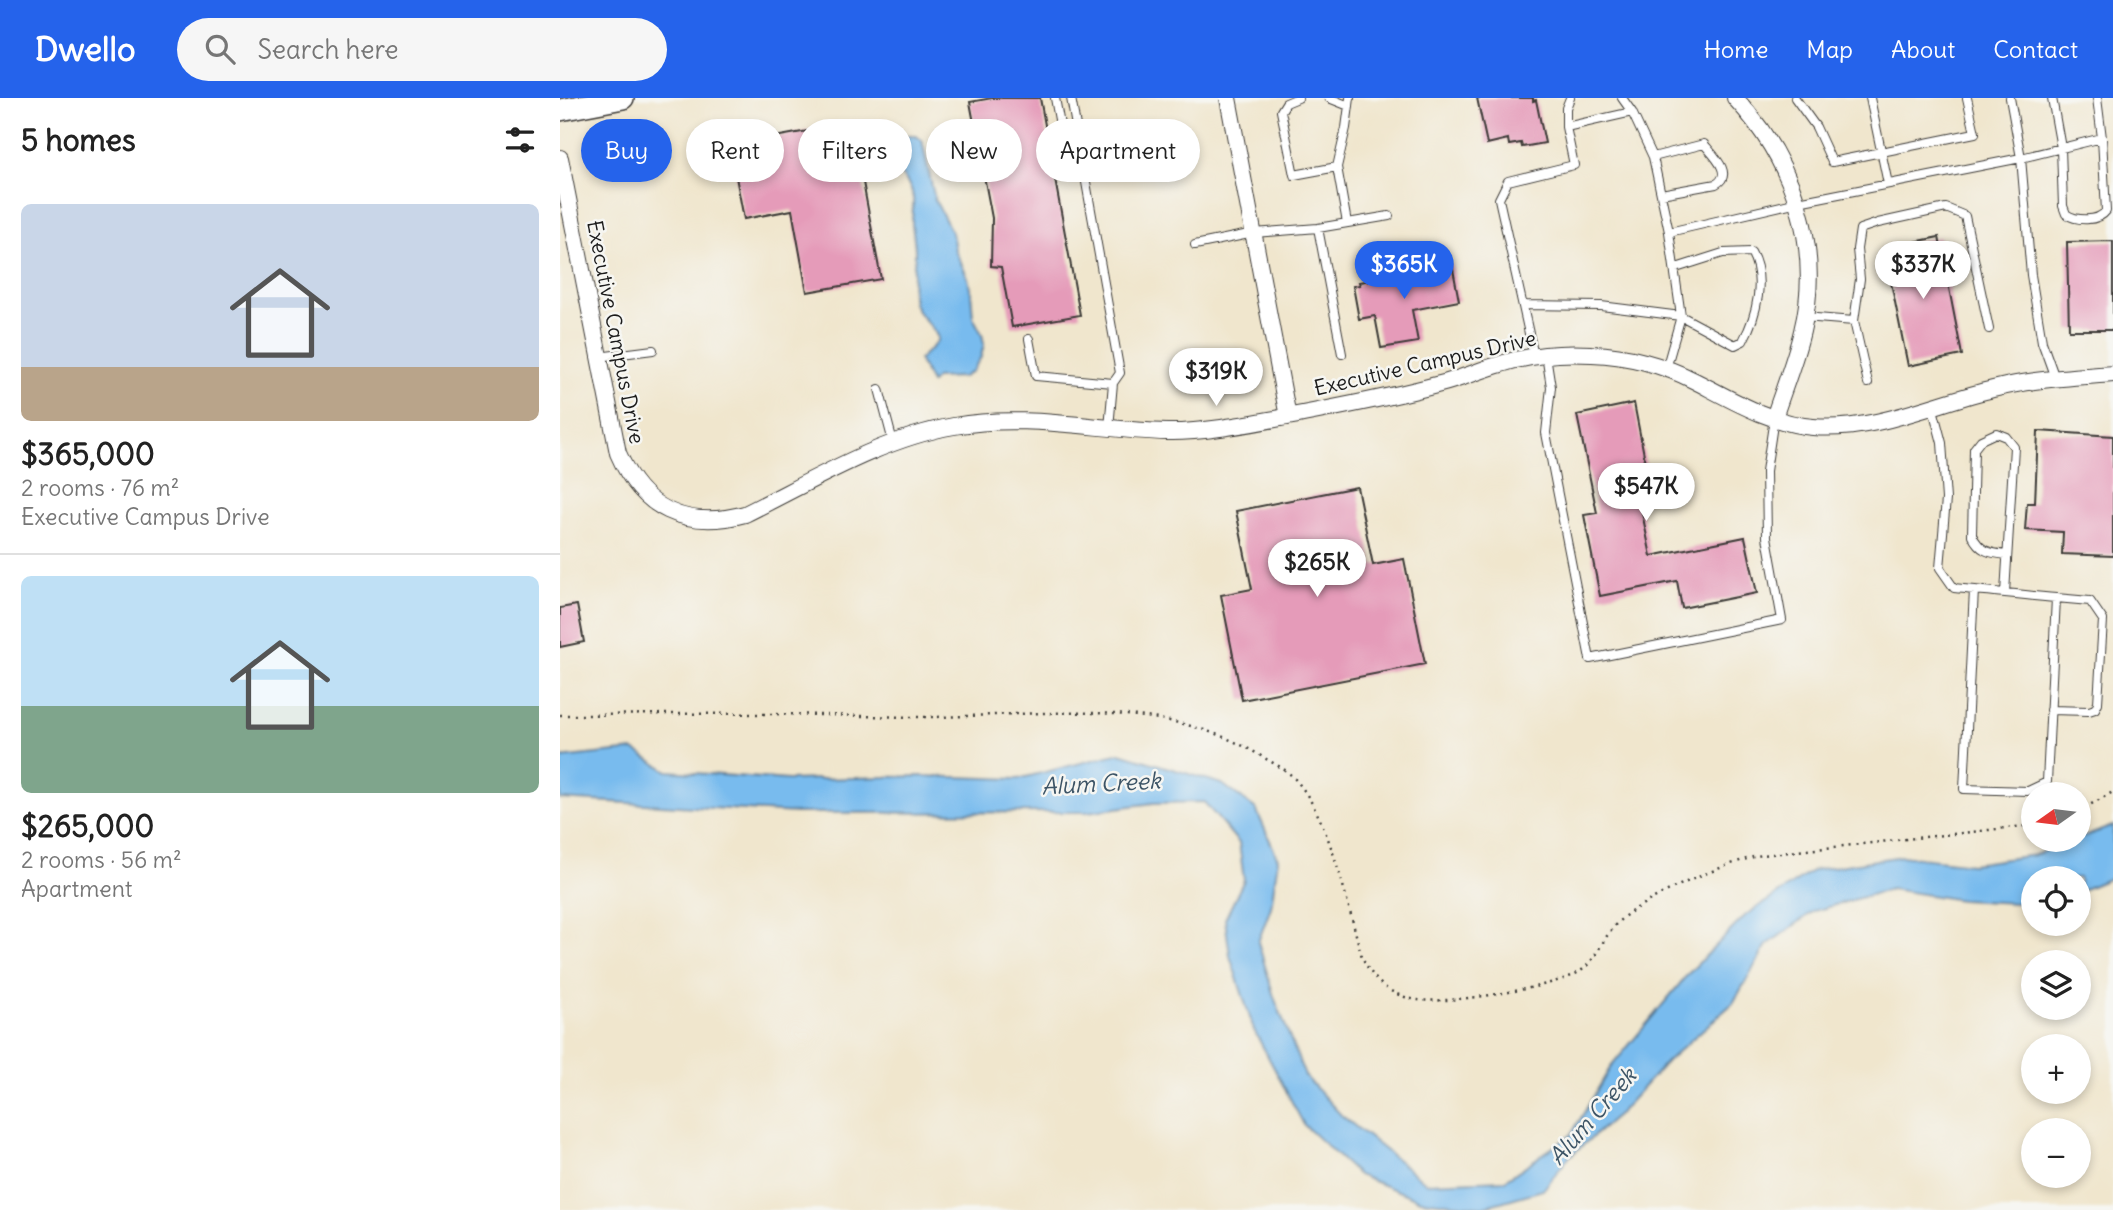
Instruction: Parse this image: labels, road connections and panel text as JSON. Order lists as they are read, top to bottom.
{
  "streets": {
    "street": ["Executive Campus Drive"]
  },
  "water": ["Alum Creek"],
  "north": "left",
  "page": {
    "header": "Dwello",
    "search": "Search here",
    "nav": [
      "Home",
      "Map",
      "About",
      "Contact"
    ],
    "heading": "5 homes",
    "chip": [
      "Buy",
      "Rent",
      "Filters",
      "New",
      "Apartment"
    ],
    "list": [
      {
        "name": "$365,000",
        "note": "2 rooms · 76 m² · Executive Campus Drive"
      },
      {
        "name": "$265,000",
        "note": "2 rooms · 56 m² · Apartment"
      }
    ],
    "price": [
      "$365K",
      "$337K",
      "$319K",
      "$547K",
      "$265K"
    ],
    "map_buttons": ["+", "−"]
  }
}
